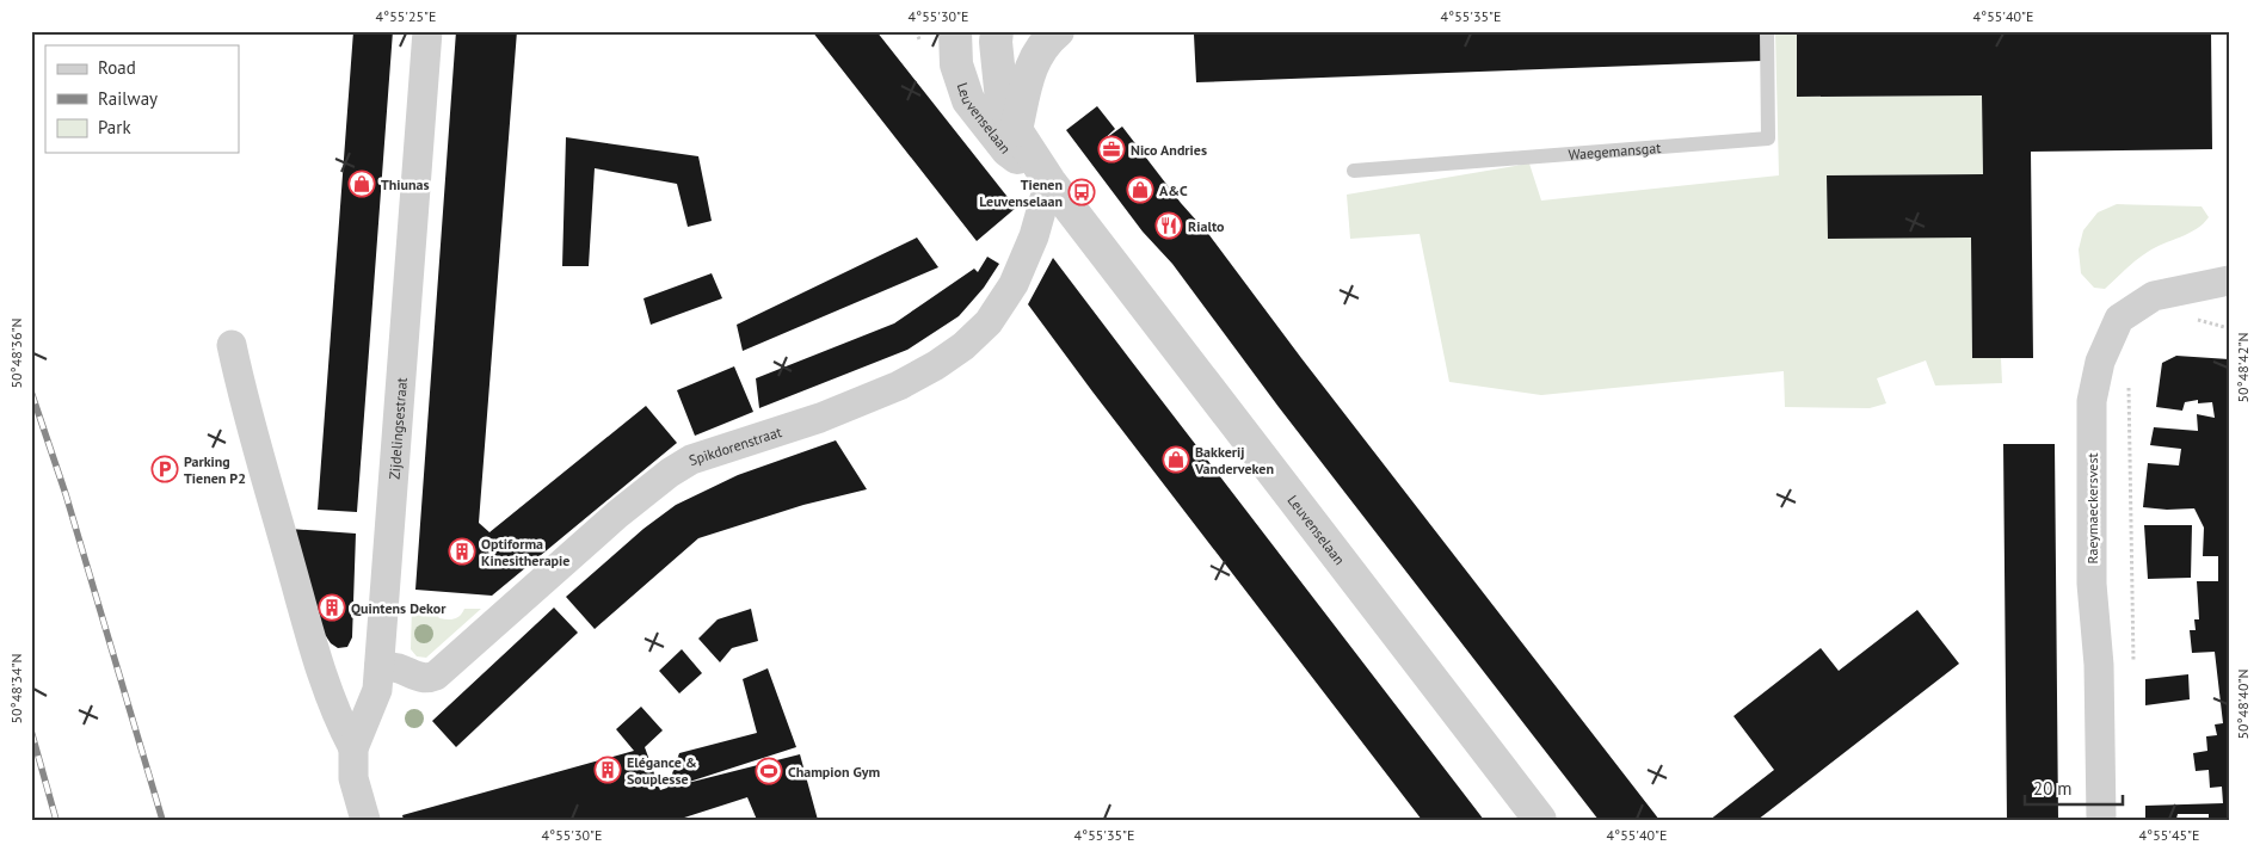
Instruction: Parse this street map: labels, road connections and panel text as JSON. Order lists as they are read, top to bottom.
{
  "streets": {
    "street": [
      "Leuvenselaan",
      "Zijdelingsestraat",
      "Spikdorenstraat",
      "Raeymaeckersvest"
    ],
    "lane": ["Waegemansgat"]
  },
  "crossings": [
    ["Leuvenselaan", "Spikdorenstraat"],
    ["Zijdelingsestraat", "Spikdorenstraat"]
  ],
  "places": {
    "office": ["Nico Andries"],
    "shop": ["Thiunas", "A&C", "Bakkerij Vanderveken"],
    "bus stop": ["Tienen Leuvenselaan"],
    "restaurant": ["Rialto"],
    "parking": ["Parking Tienen P2"],
    "building": ["Optiforma Kinesitherapie", "Quintens Dekor", "Elégance & Souplesse"],
    "sports": ["Champion Gym"]
  },
  "legend": ["Road", "Railway", "Park"],
  "scale_bar": "20 m",
  "coordinates": [
    "4°55'25\"E",
    "4°55'30\"E",
    "4°55'35\"E",
    "4°55'40\"E",
    "50°48'36\"N",
    "50°48'42\"N",
    "50°48'34\"N",
    "50°48'40\"N",
    "4°55'45\"E"
  ]
}
